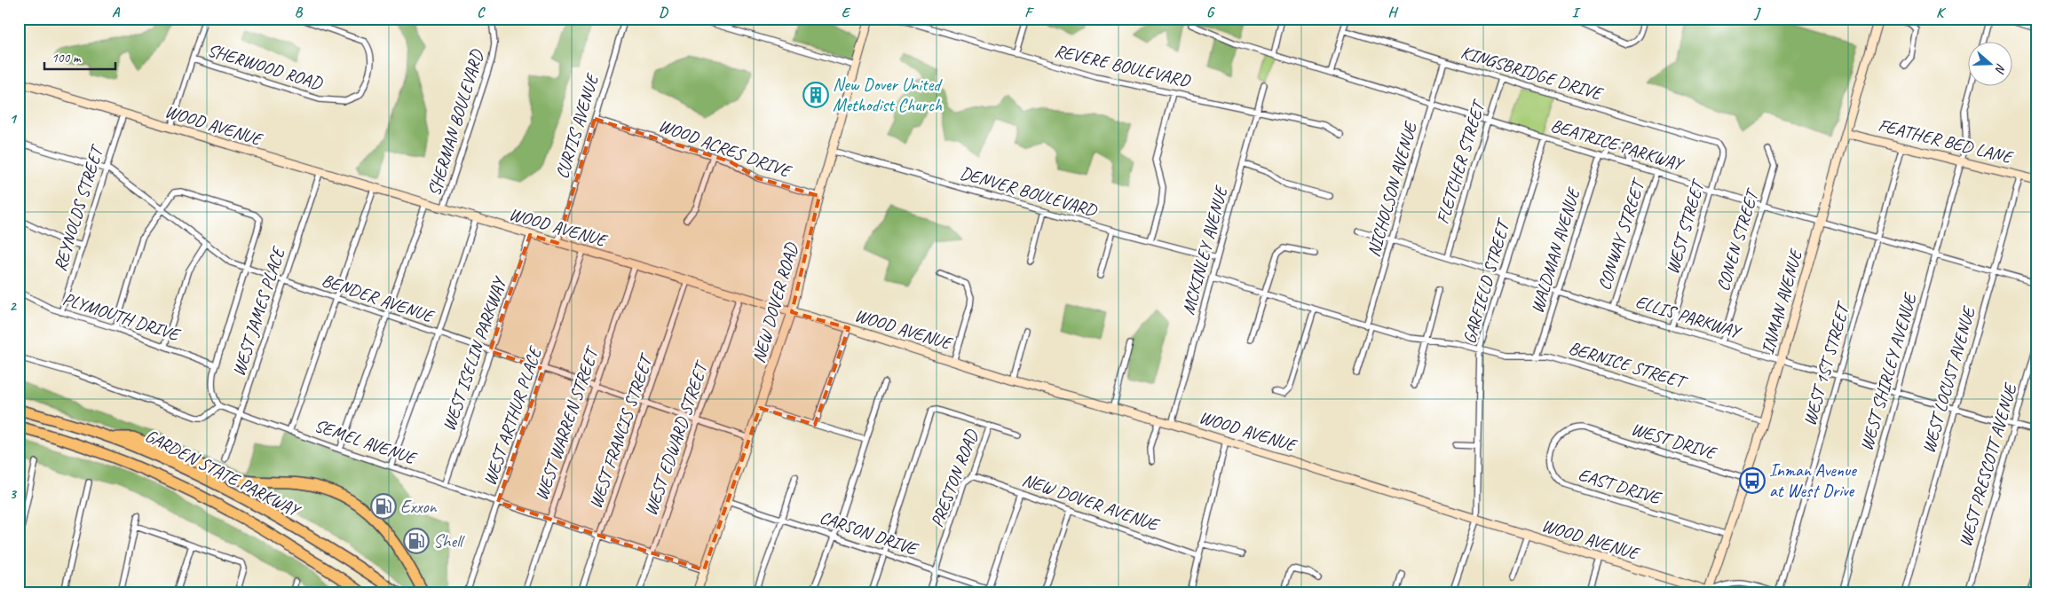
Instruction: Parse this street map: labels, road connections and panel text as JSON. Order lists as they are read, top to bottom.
{
  "streets": {
    "highway": ["GARDEN STATE PARKWAY"],
    "street": [
      "REVERE BOULEVARD",
      "SHERWOOD ROAD",
      "KINGSBRIDGE DRIVE",
      "SHERMAN BOULEVARD",
      "WOOD AVENUE",
      "CURTIS AVENUE",
      "FEATHER BED LANE",
      "BEATRICE PARKWAY",
      "WOOD ACRES DRIVE",
      "FLETCHER STREET",
      "NICHOLSON AVENUE",
      "DENVER BOULEVARD",
      "REYNOLDS STREET",
      "WEST STREET",
      "CONWAY STREET",
      "CONEN STREET",
      "MCKINLEY AVENUE",
      "WALDMAN AVENUE",
      "GARFIELD STREET",
      "BENDER AVENUE",
      "INMAN AVENUE",
      "NEW DOVER ROAD",
      "WEST JAMES PLACE",
      "PLYMOUTH DRIVE",
      "ELLIS PARKWAY",
      "WEST ISELIN PARKWAY",
      "BERNICE STREET",
      "WEST 1ST STREET",
      "WEST SHIRLEY AVENUE",
      "WEST LOCUST AVENUE",
      "WEST ARTHUR PLACE",
      "WEST WARREN STREET",
      "WEST FRANCIS STREET",
      "WEST EDWARD STREET",
      "WEST DRIVE",
      "SEMEL AVENUE",
      "WEST PRESCOTT AVENUE",
      "PRESTON ROAD",
      "EAST DRIVE",
      "NEW DOVER AVENUE",
      "CARSON DRIVE"
    ]
  },
  "crossings": [
    ["REVERE BOULEVARD", "MCKINLEY AVENUE"],
    ["KINGSBRIDGE DRIVE", "FLETCHER STREET"],
    ["KINGSBRIDGE DRIVE", "NICHOLSON AVENUE"],
    ["KINGSBRIDGE DRIVE", "WEST STREET"],
    ["SHERMAN BOULEVARD", "WOOD AVENUE"],
    ["WOOD AVENUE", "CURTIS AVENUE"],
    ["WOOD AVENUE", "REYNOLDS STREET"],
    ["WOOD AVENUE", "MCKINLEY AVENUE"],
    ["WOOD AVENUE", "GARFIELD STREET"],
    ["WOOD AVENUE", "INMAN AVENUE"],
    ["WOOD AVENUE", "NEW DOVER ROAD"],
    ["WOOD AVENUE", "WEST JAMES PLACE"],
    ["WOOD AVENUE", "WEST ISELIN PARKWAY"],
    ["WOOD AVENUE", "WEST ARTHUR PLACE"],
    ["WOOD AVENUE", "WEST WARREN STREET"],
    ["WOOD AVENUE", "WEST FRANCIS STREET"],
    ["WOOD AVENUE", "WEST EDWARD STREET"],
    ["CURTIS AVENUE", "WOOD ACRES DRIVE"],
    ["FEATHER BED LANE", "INMAN AVENUE"],
    ["FEATHER BED LANE", "WEST 1ST STREET"],
    ["FEATHER BED LANE", "WEST SHIRLEY AVENUE"],
    ["FEATHER BED LANE", "WEST LOCUST AVENUE"],
    ["BEATRICE PARKWAY", "FLETCHER STREET"],
    ["BEATRICE PARKWAY", "NICHOLSON AVENUE"],
    ["BEATRICE PARKWAY", "WEST STREET"],
    ["BEATRICE PARKWAY", "CONWAY STREET"],
    ["BEATRICE PARKWAY", "CONEN STREET"],
    ["BEATRICE PARKWAY", "WALDMAN AVENUE"],
    ["BEATRICE PARKWAY", "GARFIELD STREET"],
    ["BEATRICE PARKWAY", "INMAN AVENUE"],
    ["BEATRICE PARKWAY", "WEST 1ST STREET"],
    ["BEATRICE PARKWAY", "WEST SHIRLEY AVENUE"],
    ["BEATRICE PARKWAY", "WEST LOCUST AVENUE"],
    ["WOOD ACRES DRIVE", "NEW DOVER ROAD"],
    ["FLETCHER STREET", "ELLIS PARKWAY"],
    ["NICHOLSON AVENUE", "ELLIS PARKWAY"],
    ["DENVER BOULEVARD", "MCKINLEY AVENUE"],
    ["DENVER BOULEVARD", "NEW DOVER ROAD"],
    ["REYNOLDS STREET", "BENDER AVENUE"],
    ["REYNOLDS STREET", "PLYMOUTH DRIVE"],
    ["WEST STREET", "ELLIS PARKWAY"],
    ["CONWAY STREET", "ELLIS PARKWAY"],
    ["CONEN STREET", "ELLIS PARKWAY"],
    ["WALDMAN AVENUE", "ELLIS PARKWAY"],
    ["WALDMAN AVENUE", "BERNICE STREET"],
    ["GARFIELD STREET", "ELLIS PARKWAY"],
    ["GARFIELD STREET", "BERNICE STREET"],
    ["BENDER AVENUE", "NEW DOVER ROAD"],
    ["BENDER AVENUE", "WEST JAMES PLACE"],
    ["BENDER AVENUE", "WEST ISELIN PARKWAY"],
    ["BENDER AVENUE", "WEST ARTHUR PLACE"],
    ["BENDER AVENUE", "WEST WARREN STREET"],
    ["BENDER AVENUE", "WEST FRANCIS STREET"],
    ["BENDER AVENUE", "WEST EDWARD STREET"],
    ["INMAN AVENUE", "ELLIS PARKWAY"],
    ["INMAN AVENUE", "BERNICE STREET"],
    ["INMAN AVENUE", "WEST DRIVE"],
    ["INMAN AVENUE", "EAST DRIVE"],
    ["NEW DOVER ROAD", "SEMEL AVENUE"],
    ["NEW DOVER ROAD", "CARSON DRIVE"],
    ["WEST JAMES PLACE", "SEMEL AVENUE"],
    ["ELLIS PARKWAY", "WEST 1ST STREET"],
    ["ELLIS PARKWAY", "WEST SHIRLEY AVENUE"],
    ["ELLIS PARKWAY", "WEST LOCUST AVENUE"],
    ["ELLIS PARKWAY", "WEST PRESCOTT AVENUE"],
    ["WEST ISELIN PARKWAY", "SEMEL AVENUE"],
    ["WEST ARTHUR PLACE", "SEMEL AVENUE"],
    ["WEST WARREN STREET", "SEMEL AVENUE"],
    ["WEST FRANCIS STREET", "SEMEL AVENUE"],
    ["WEST EDWARD STREET", "SEMEL AVENUE"],
    ["WEST DRIVE", "EAST DRIVE"],
    ["PRESTON ROAD", "NEW DOVER AVENUE"],
    ["PRESTON ROAD", "CARSON DRIVE"]
  ],
  "places": {
    "building": ["New Dover United Methodist Church"],
    "bus stop": ["Inman Avenue at West Drive"],
    "fuel station": ["Exxon", "Shell"]
  },
  "scale_bar": "100 m",
  "north": "right",
  "grid": {
    "columns": [
      "A",
      "B",
      "C",
      "D",
      "E",
      "F",
      "G",
      "H",
      "I",
      "J",
      "K"
    ],
    "rows": ["1", "2", "3"]
  }
}
